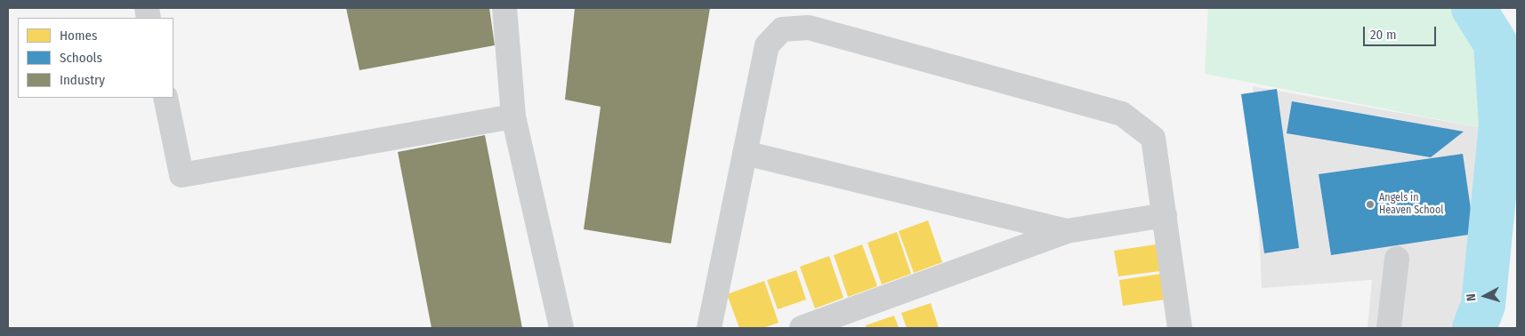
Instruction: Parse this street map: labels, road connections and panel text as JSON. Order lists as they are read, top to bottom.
{
  "places": ["Angels in Heaven School"],
  "legend": ["Homes", "Schools", "Industry"],
  "scale_bar": "20 m",
  "north": "left"
}
